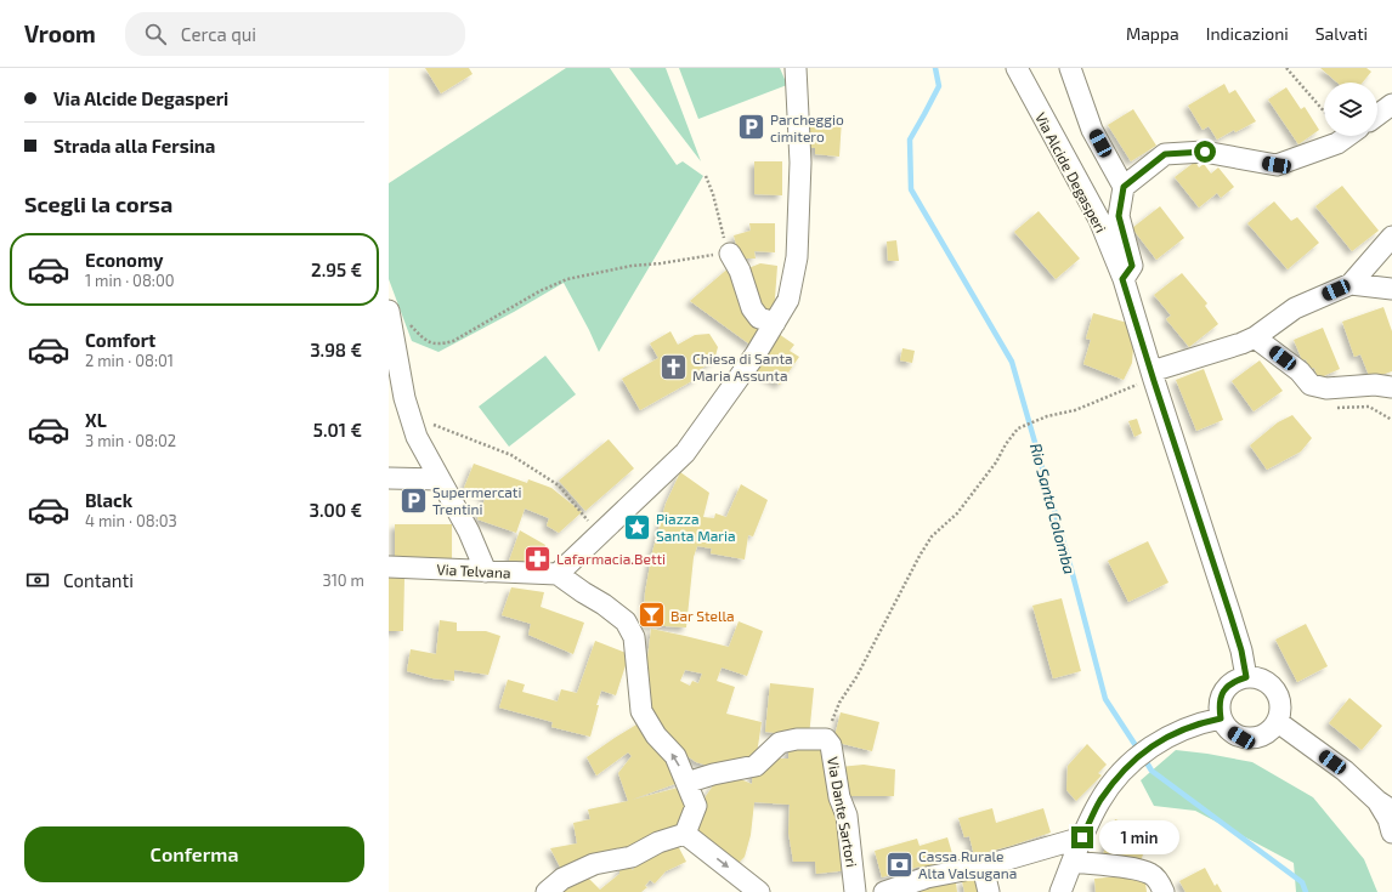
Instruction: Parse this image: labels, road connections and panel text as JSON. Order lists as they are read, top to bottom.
{
  "streets": {
    "street": ["Via Alcide Degasperi", "Via Telvana", "Via Dante Sartori"]
  },
  "water": ["Rio Santa Colomba"],
  "places": {
    "parking": ["Parcheggio cimitero", "Supermercati Trentini"],
    "church": ["Chiesa di Santa Maria Assunta"],
    "place": ["Piazza Santa Maria"],
    "pharmacy": ["Lafarmacia.Betti"],
    "bar": ["Bar Stella"],
    "bank": ["Cassa Rurale Alta Valsugana"]
  },
  "page": {
    "header": "Vroom",
    "search": "Cerca qui",
    "nav": ["Mappa", "Indicazioni", "Salvati"],
    "banner": ["Via Alcide Degasperi", "Strada alla Fersina"],
    "heading": "Scegli la corsa",
    "list": [
      {
        "name": "Economy",
        "note": "1 min · 08:00",
        "value": "2.95 €"
      },
      {
        "name": "Comfort",
        "note": "2 min · 08:01",
        "value": "3.98 €"
      },
      {
        "name": "XL",
        "note": "3 min · 08:02",
        "value": "5.01 €"
      },
      {
        "name": "Black",
        "note": "4 min · 08:03",
        "value": "3.00 €"
      }
    ],
    "pay": ["Contanti", "310 m"],
    "buttons": "Conferma",
    "bubble": "1 min"
  }
}
